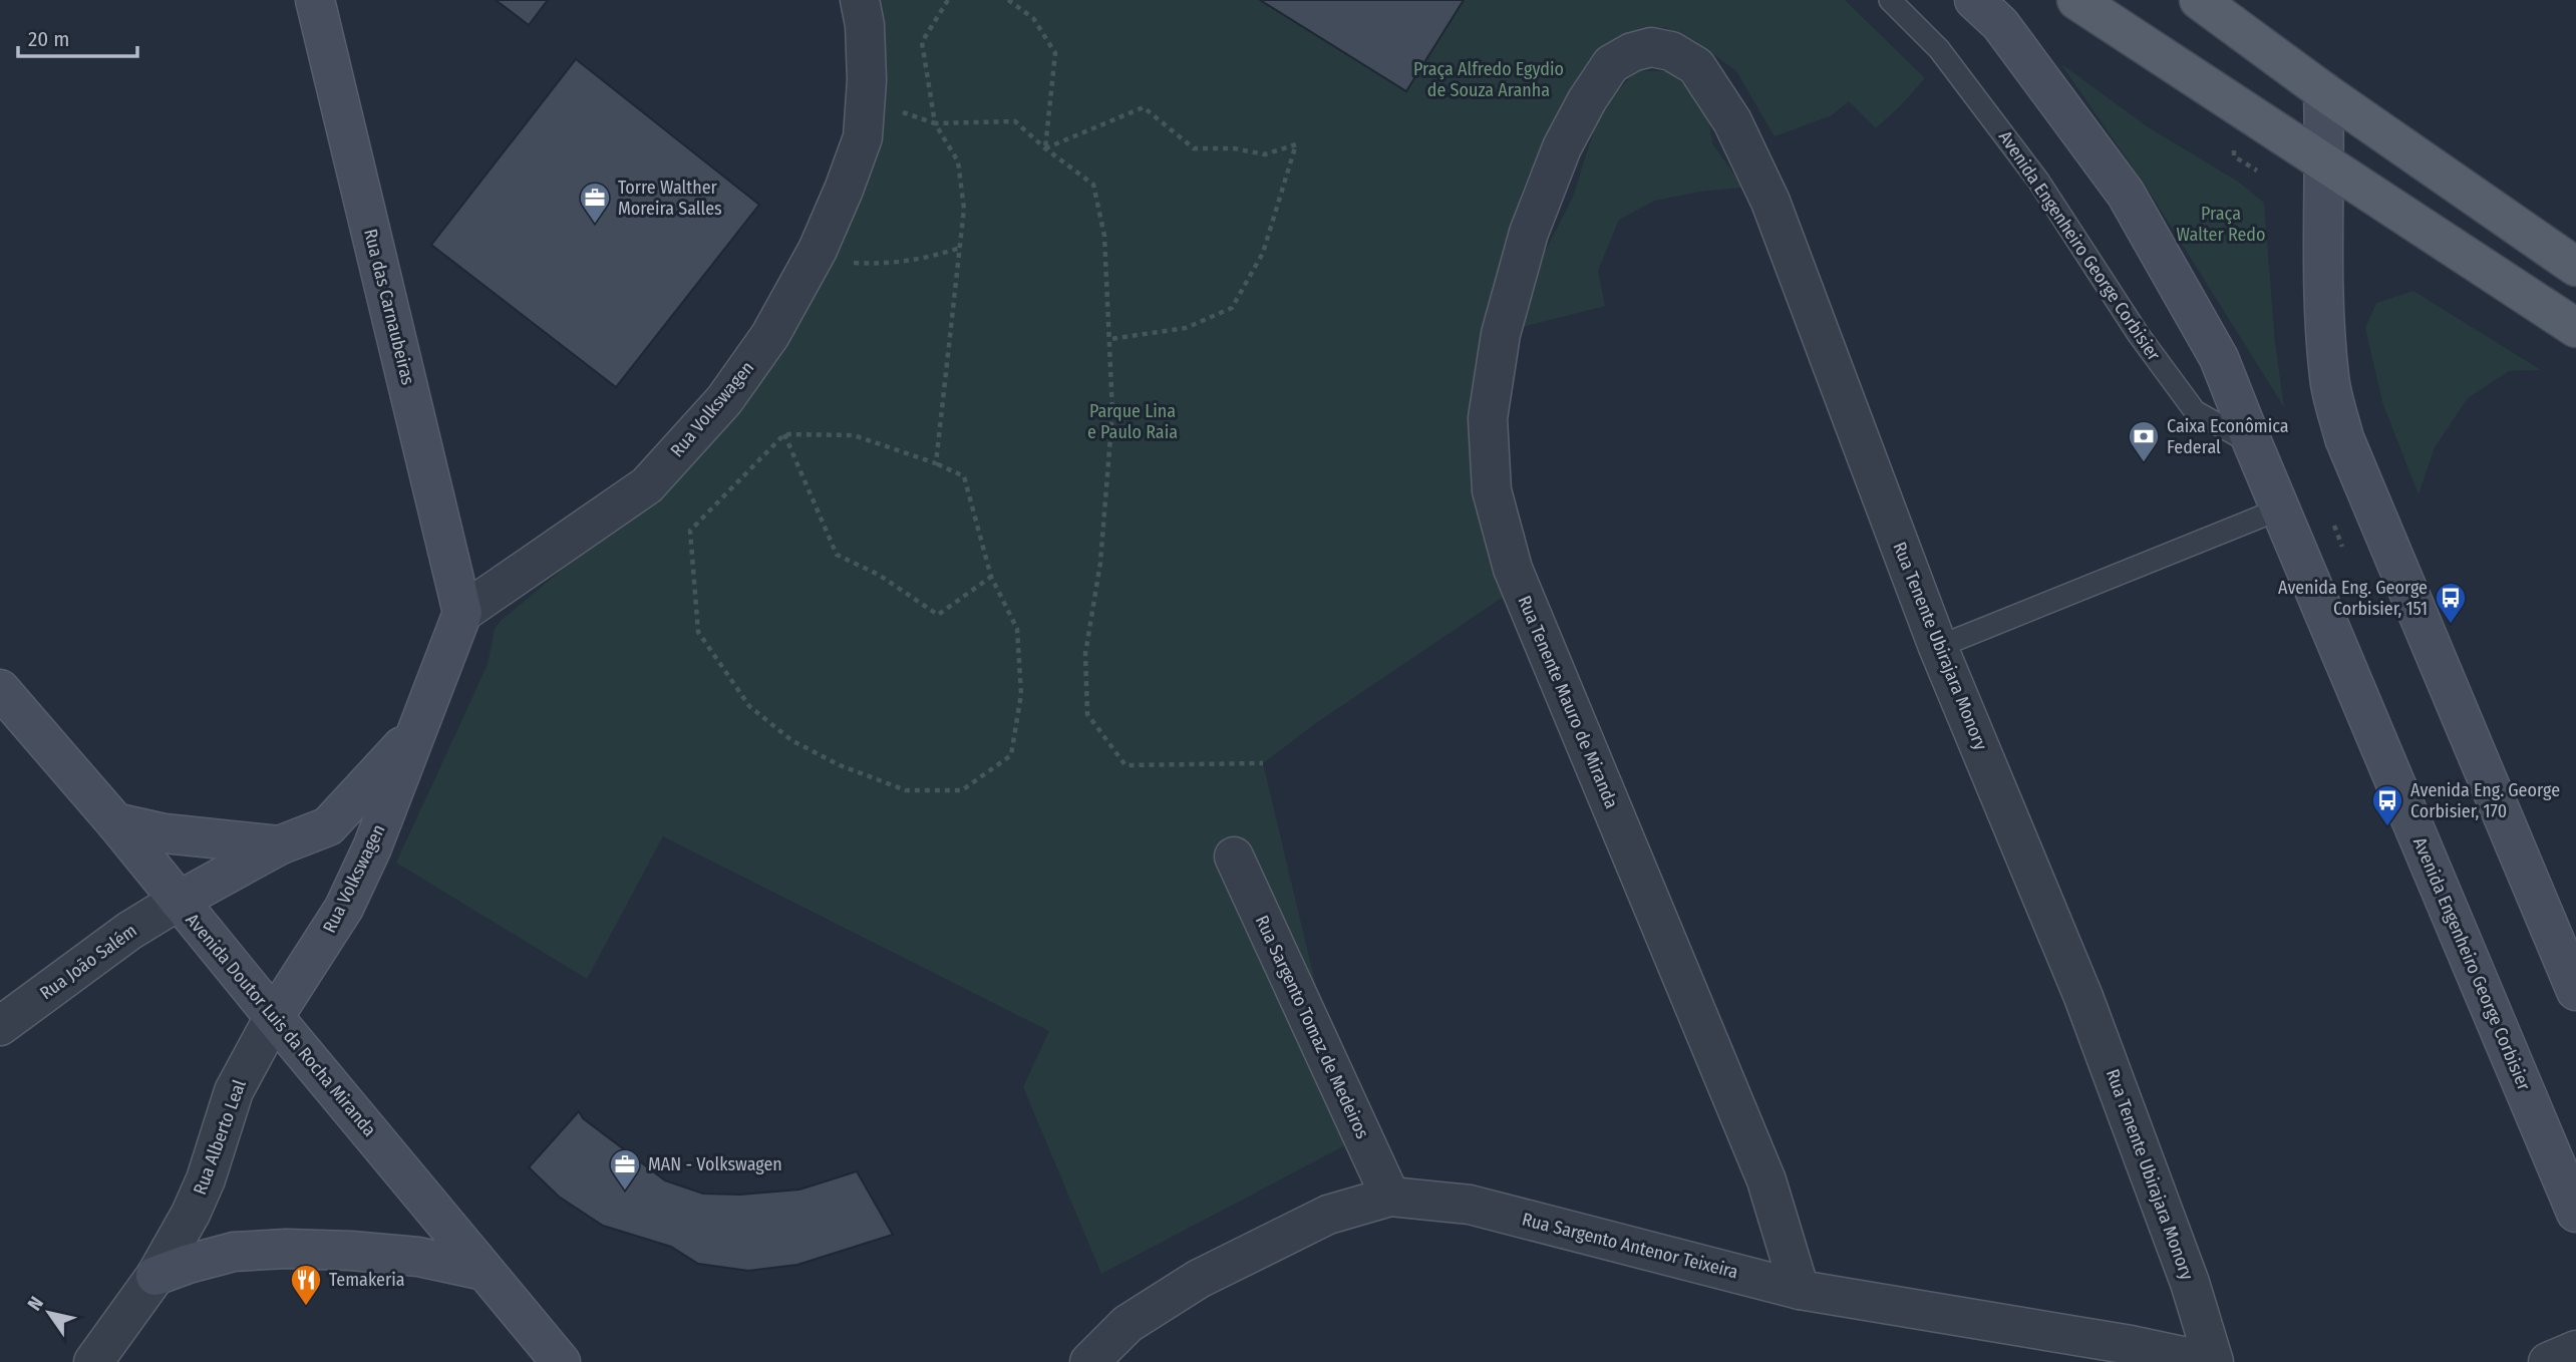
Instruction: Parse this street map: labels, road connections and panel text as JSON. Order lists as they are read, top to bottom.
{
  "streets": {
    "street": [
      "Avenida Engenheiro George Corbisier",
      "Rua das Carnaubeiras",
      "Rua Volkswagen",
      "Rua Tenente Ubirajara Monory",
      "Rua Tenente Mauro de Miranda",
      "Rua João Salém",
      "Avenida Doutor Luis da Rocha Miranda",
      "Rua Sargento Tomaz de Medeiros",
      "Rua Alberto Leal",
      "Rua Sargento Antenor Teixeira"
    ]
  },
  "crossings": [
    ["Rua das Carnaubeiras", "Rua Volkswagen"],
    ["Rua Volkswagen", "Rua João Salém"],
    ["Rua Volkswagen", "Avenida Doutor Luis da Rocha Miranda"],
    ["Rua Volkswagen", "Rua Alberto Leal"],
    ["Rua Tenente Ubirajara Monory", "Rua Tenente Mauro de Miranda"],
    ["Rua Tenente Ubirajara Monory", "Rua Sargento Antenor Teixeira"],
    ["Rua Tenente Mauro de Miranda", "Rua Sargento Antenor Teixeira"],
    ["Rua João Salém", "Avenida Doutor Luis da Rocha Miranda"],
    ["Avenida Doutor Luis da Rocha Miranda", "Rua Alberto Leal"],
    ["Rua Sargento Tomaz de Medeiros", "Rua Sargento Antenor Teixeira"]
  ],
  "parks": ["Praça Alfredo Egydio de Souza Aranha", "Praça Walter Redo", "Parque Lina e Paulo Raia"],
  "places": {
    "office": ["Torre Walther Moreira Salles", "MAN - Volkswagen"],
    "bank": ["Caixa Econômica Federal"],
    "bus stop": ["Avenida Eng. George Corbisier, 151", "Avenida Eng. George Corbisier, 170"],
    "restaurant": ["Temakeria"]
  },
  "scale_bar": "20 m",
  "north": "top left"
}
